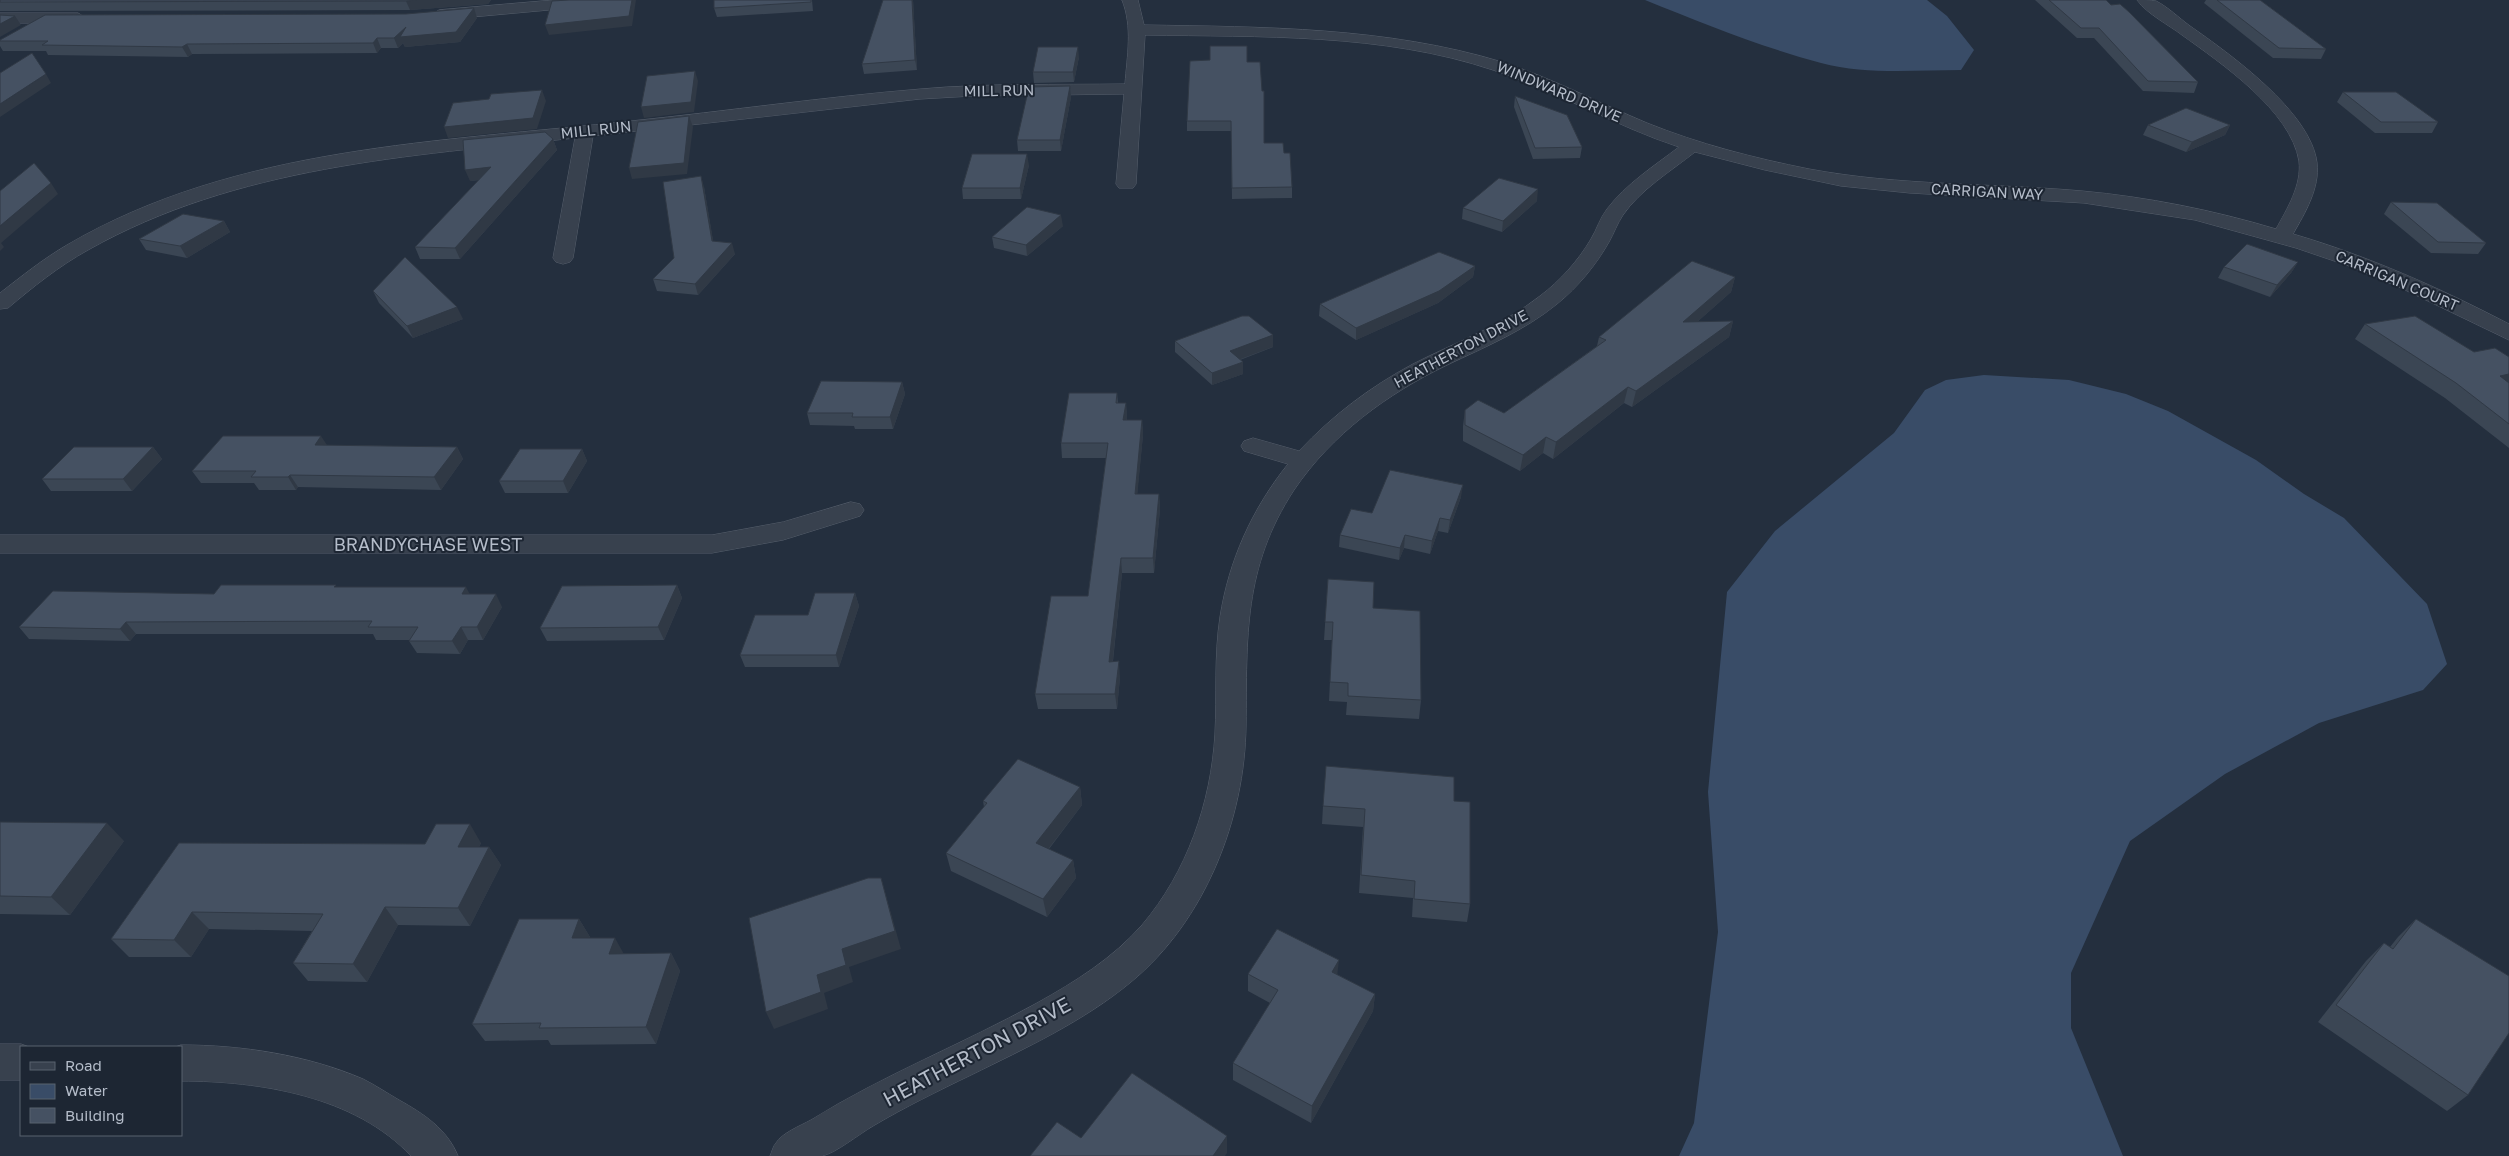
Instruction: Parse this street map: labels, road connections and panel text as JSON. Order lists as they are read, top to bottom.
{
  "streets": {
    "street": [
      "MILL RUN",
      "WINDWARD DRIVE",
      "CARRIGAN WAY",
      "CARRIGAN COURT",
      "HEATHERTON DRIVE",
      "BRANDYCHASE WEST"
    ]
  },
  "crossings": [
    ["WINDWARD DRIVE", "CARRIGAN WAY"],
    ["WINDWARD DRIVE", "HEATHERTON DRIVE"],
    ["CARRIGAN WAY", "CARRIGAN COURT"],
    ["CARRIGAN WAY", "HEATHERTON DRIVE"]
  ],
  "legend": ["Road", "Water", "Building"]
}
